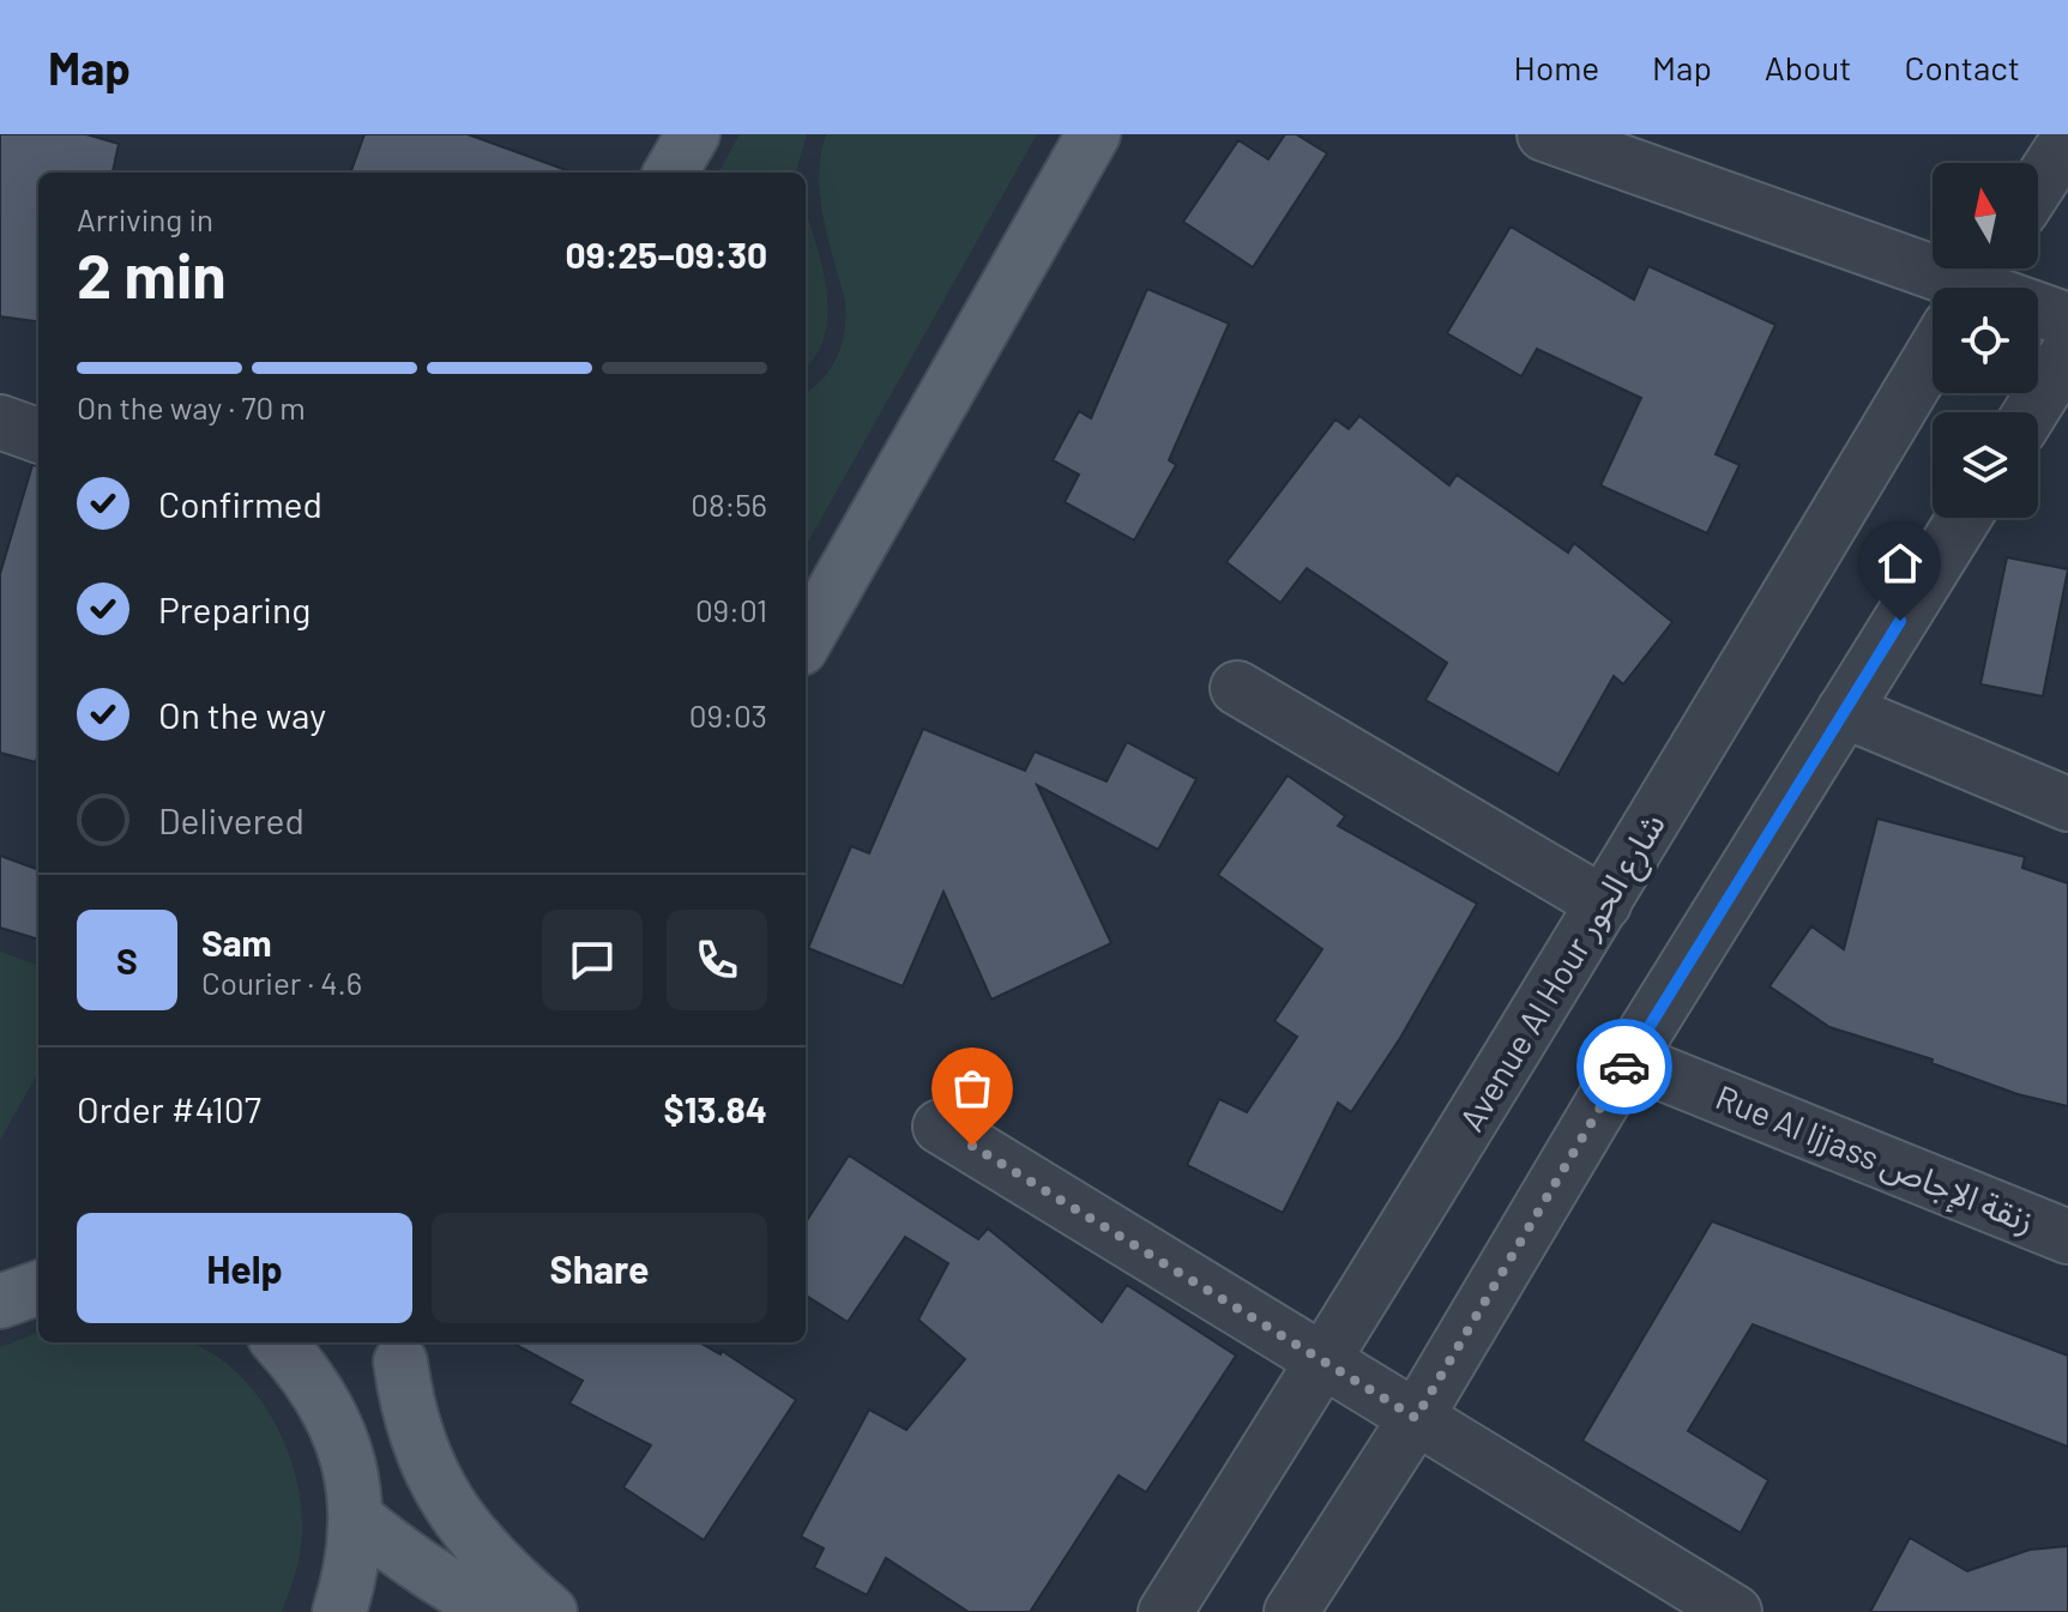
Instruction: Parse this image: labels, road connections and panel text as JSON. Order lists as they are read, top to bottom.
{
  "streets": {
    "street": ["Avenue Al Hour شارع الحور", "Rue Al Ijjass زنقة الإجاص"]
  },
  "north": "top",
  "page": {
    "header": "Map",
    "nav": [
      "Home",
      "Map",
      "About",
      "Contact"
    ],
    "heading": ["2 min", "Arriving in", "09:25–09:30"],
    "panel": [
      "Sam",
      "Courier · 4.6",
      "Order #4107",
      "$13.84"
    ],
    "bar": "On the way · 70 m",
    "list": [
      ["Confirmed", "08:56"],
      ["Preparing", "09:01"],
      ["On the way", "09:03"],
      "Delivered"
    ],
    "round": "S",
    "buttons": ["Help", "Share"]
  }
}
